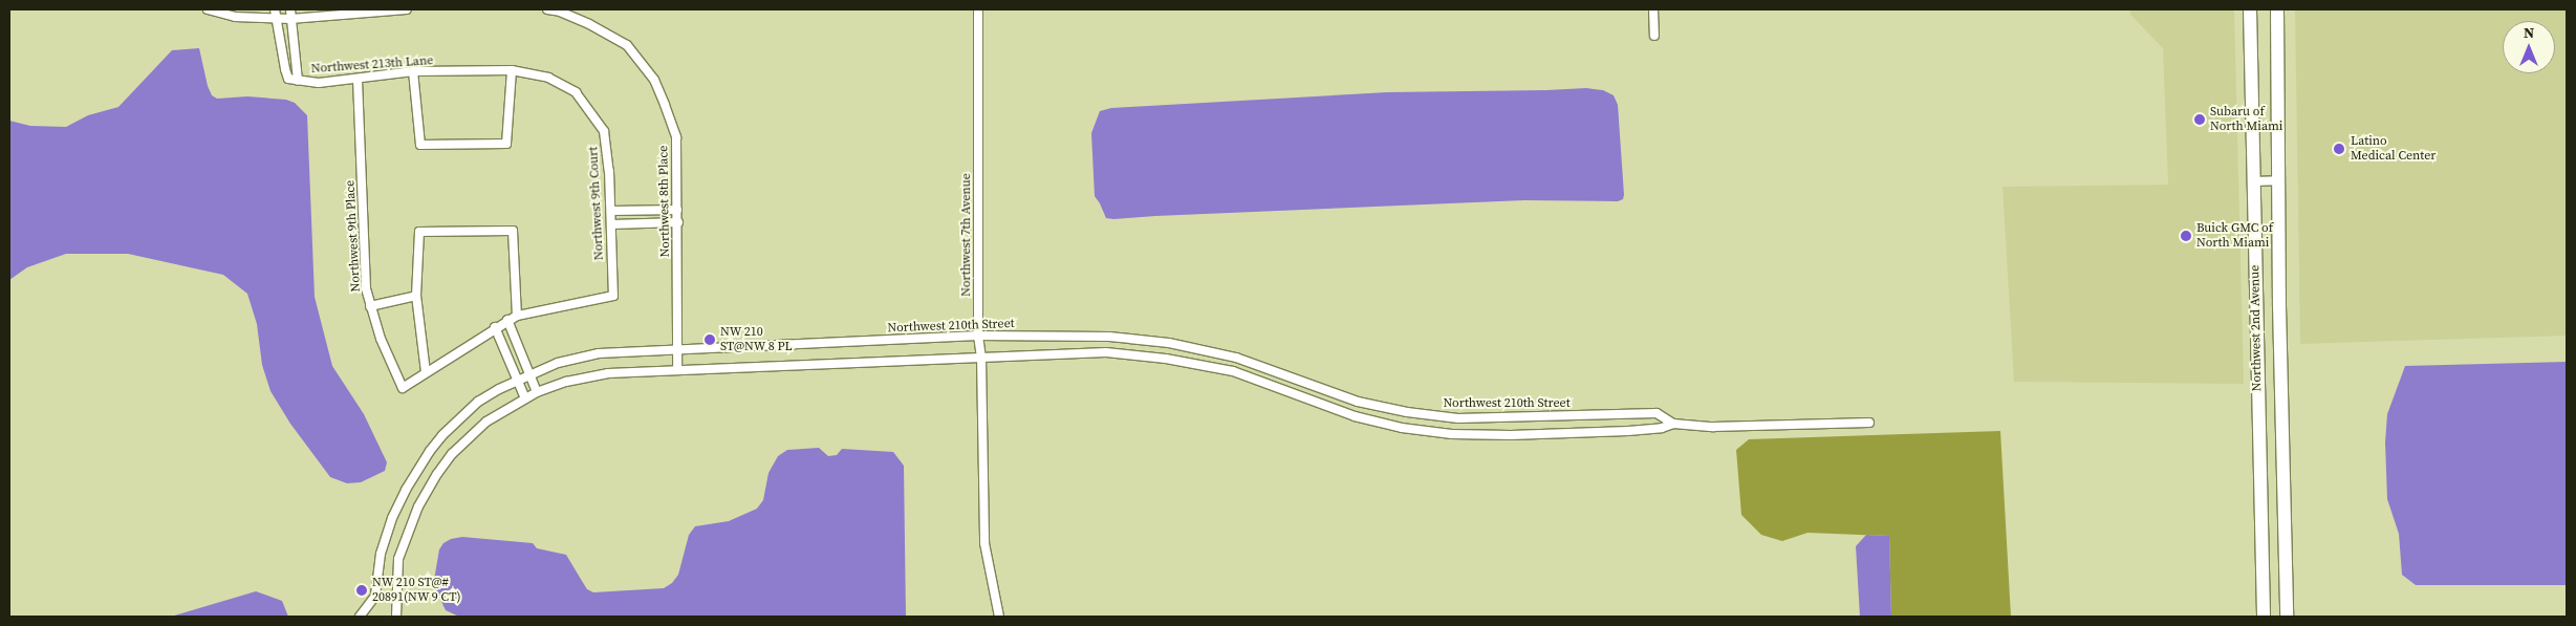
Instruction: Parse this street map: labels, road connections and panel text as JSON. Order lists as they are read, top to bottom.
{
  "streets": {
    "main road": ["Northwest 2nd Avenue"],
    "street": [
      "Northwest 213th Lane",
      "Northwest 8th Place",
      "Northwest 9th Court",
      "Northwest 7th Avenue",
      "Northwest 9th Place",
      "Northwest 210th Street"
    ]
  },
  "crossings": [
    ["Northwest 213th Lane", "Northwest 9th Court"],
    ["Northwest 213th Lane", "Northwest 9th Place"],
    ["Northwest 8th Place", "Northwest 210th Street"],
    ["Northwest 7th Avenue", "Northwest 210th Street"]
  ],
  "places": [
    "Subaru of North Miami",
    "Latino Medical Center",
    "Buick GMC of North Miami",
    "NW 210 ST@NW 8 PL",
    "NW 210 ST@# 20891(NW 9 CT)"
  ],
  "north": "top"
}
